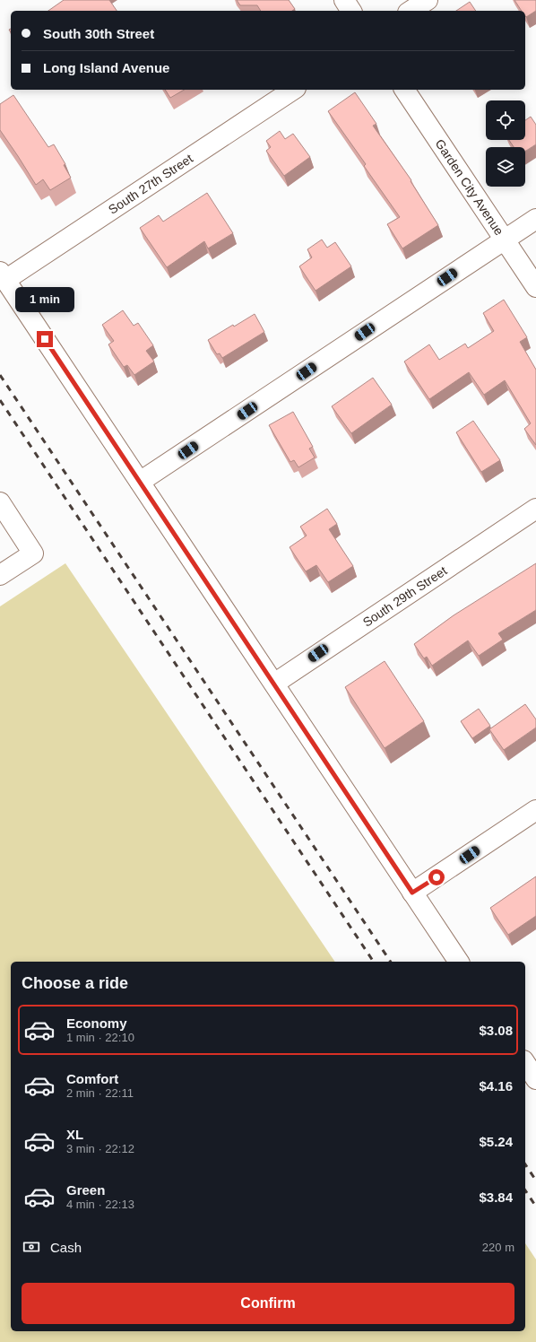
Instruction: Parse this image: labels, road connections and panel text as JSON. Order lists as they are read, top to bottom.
{
  "streets": {
    "street": ["South 27th Street", "Garden City Avenue", "South 29th Street"]
  },
  "page": {
    "banner": ["South 30th Street", "Long Island Avenue"],
    "bubble": "1 min",
    "heading": "Choose a ride",
    "list": [
      {
        "name": "Economy",
        "note": "1 min · 22:10",
        "value": "$3.08"
      },
      {
        "name": "Comfort",
        "note": "2 min · 22:11",
        "value": "$4.16"
      },
      {
        "name": "XL",
        "note": "3 min · 22:12",
        "value": "$5.24"
      },
      {
        "name": "Green",
        "note": "4 min · 22:13",
        "value": "$3.84"
      }
    ],
    "pay": ["Cash", "220 m"],
    "buttons": "Confirm"
  }
}
